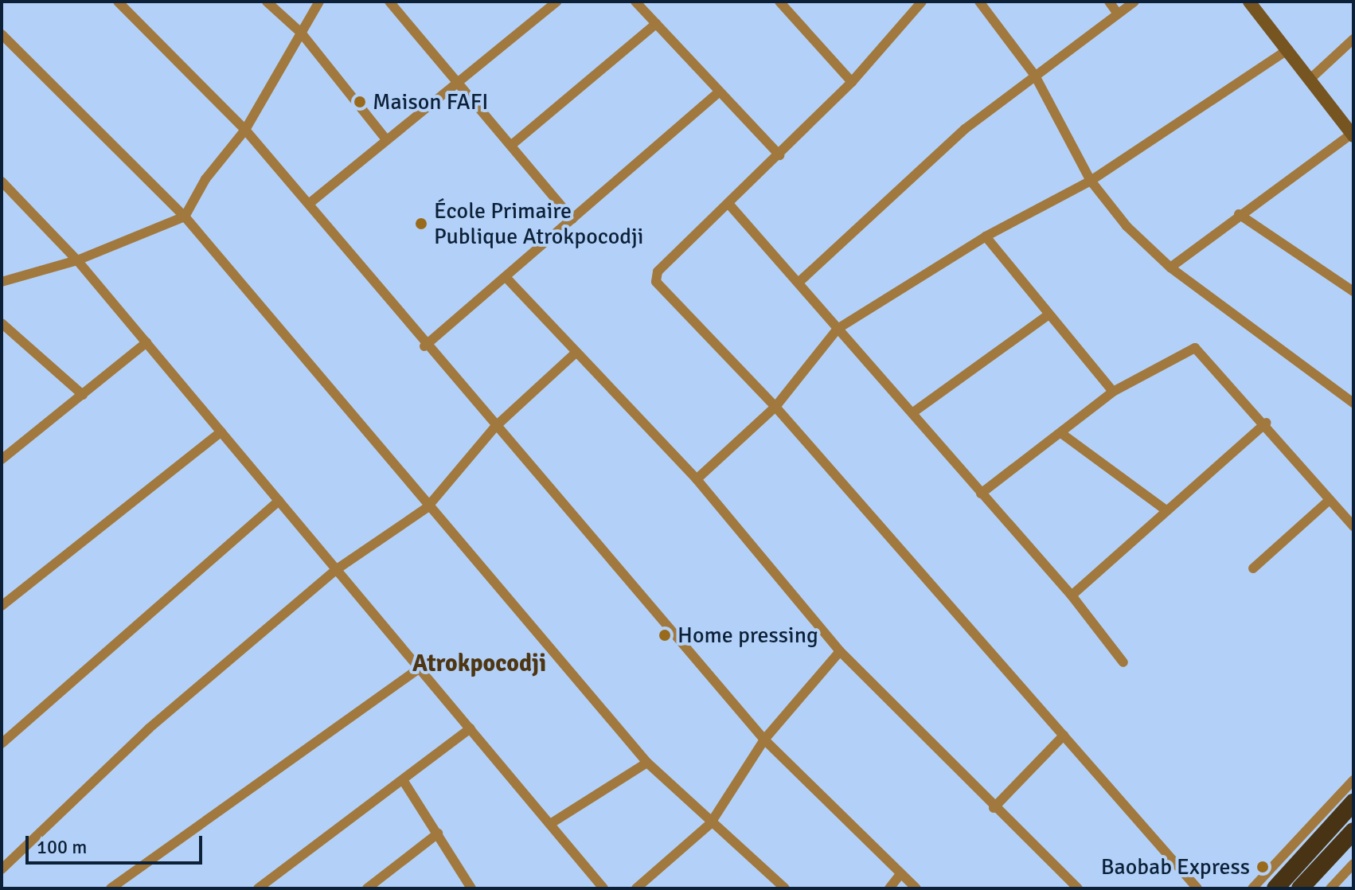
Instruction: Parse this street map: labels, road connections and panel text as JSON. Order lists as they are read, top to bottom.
{
  "districts": ["Atrokpocodji"],
  "places": [
    "Maison FAFI",
    "École Primaire Publique Atrokpocodji",
    "Home pressing",
    "Baobab Express"
  ],
  "scale_bar": "100 m"
}
